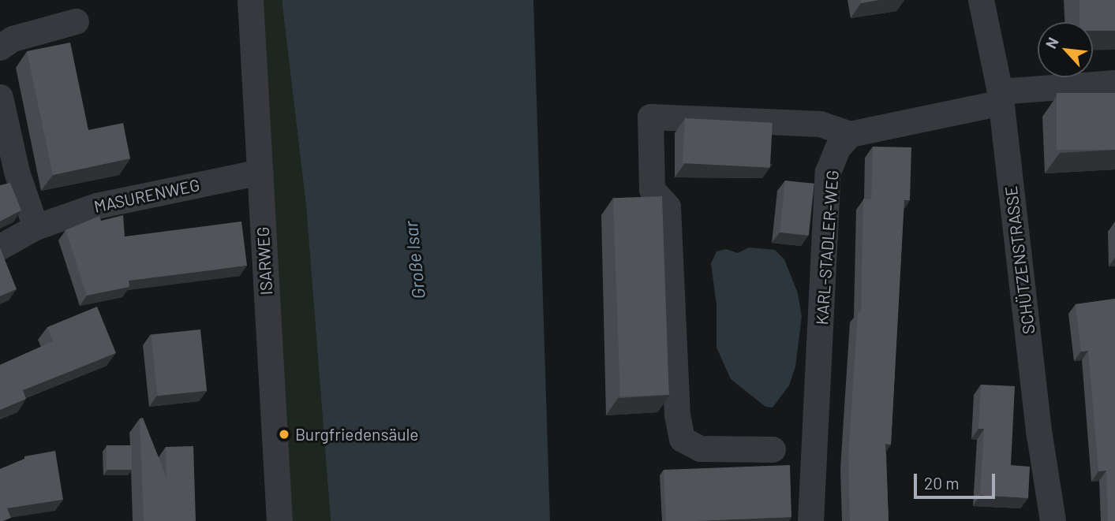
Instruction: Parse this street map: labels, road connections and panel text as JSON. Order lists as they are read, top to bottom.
{
  "streets": {
    "street": [
      "MASURENWEG",
      "KARL-STADLER-WEG",
      "SCHÜTZENSTRASSE",
      "ISARWEG"
    ]
  },
  "crossings": [
    ["MASURENWEG", "ISARWEG"]
  ],
  "water": ["Große Isar"],
  "places": ["Burgfriedensäule"],
  "scale_bar": "20 m",
  "north": "top left"
}
